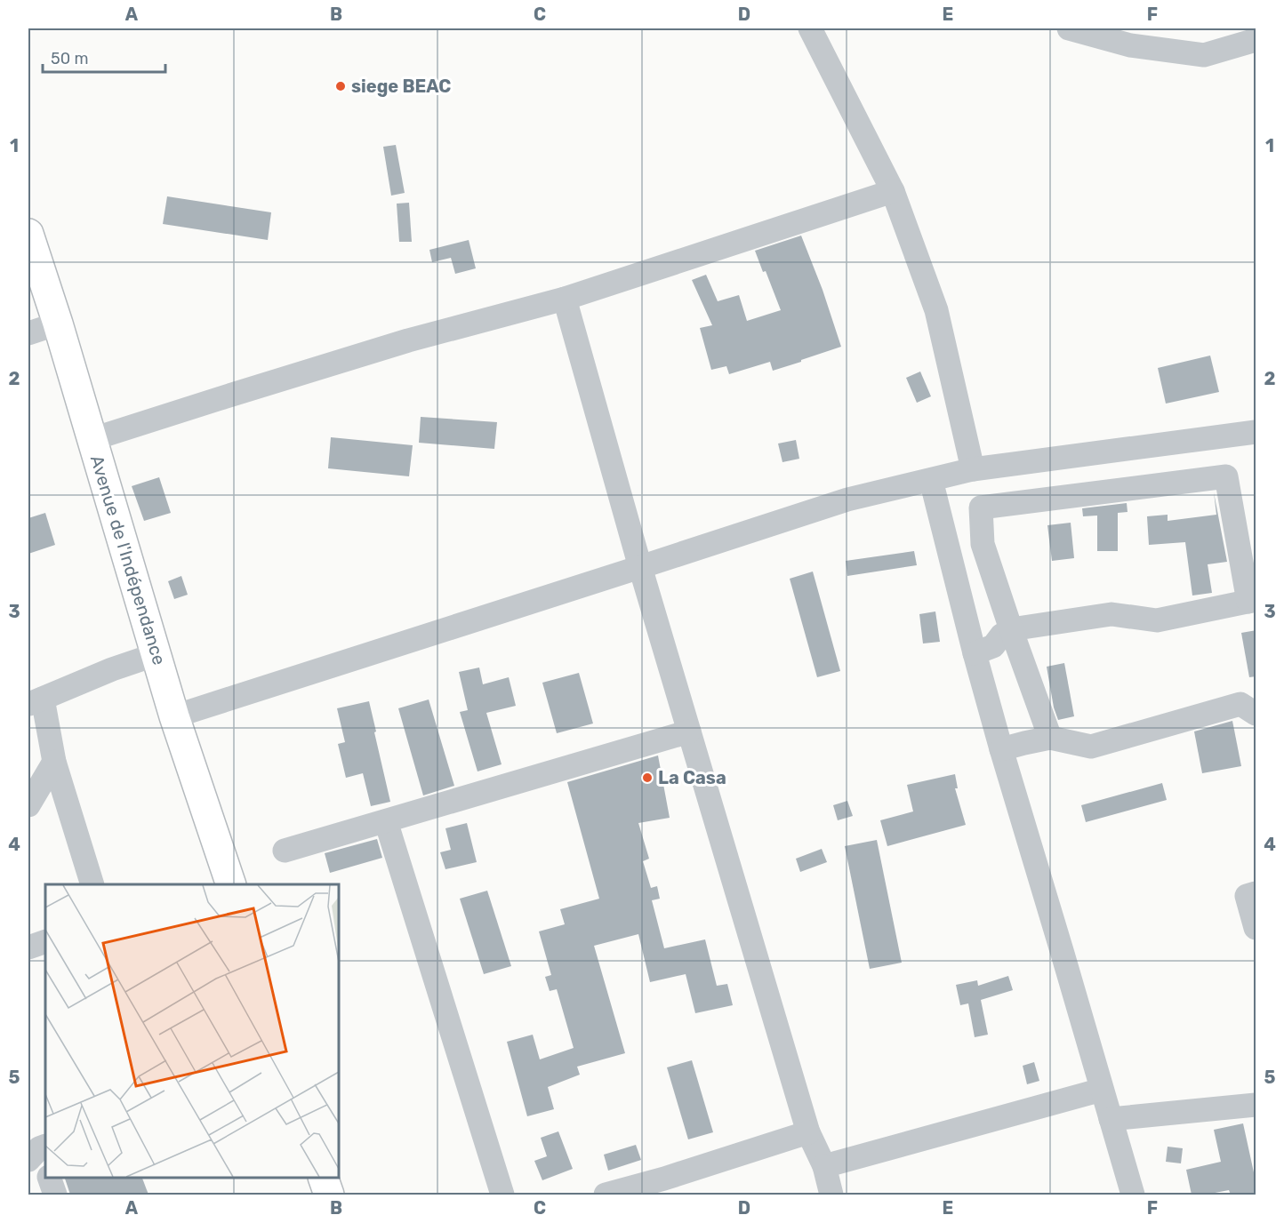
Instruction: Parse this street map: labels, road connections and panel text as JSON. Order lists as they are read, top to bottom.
{
  "streets": {
    "main road": ["Avenue de l'Indépendance"]
  },
  "places": ["siege BEAC", "La Casa"],
  "scale_bar": "50 m",
  "grid": {
    "columns": [
      "A",
      "B",
      "C",
      "D",
      "E",
      "F"
    ],
    "rows": [
      "1",
      "2",
      "3",
      "4",
      "5"
    ]
  }
}
